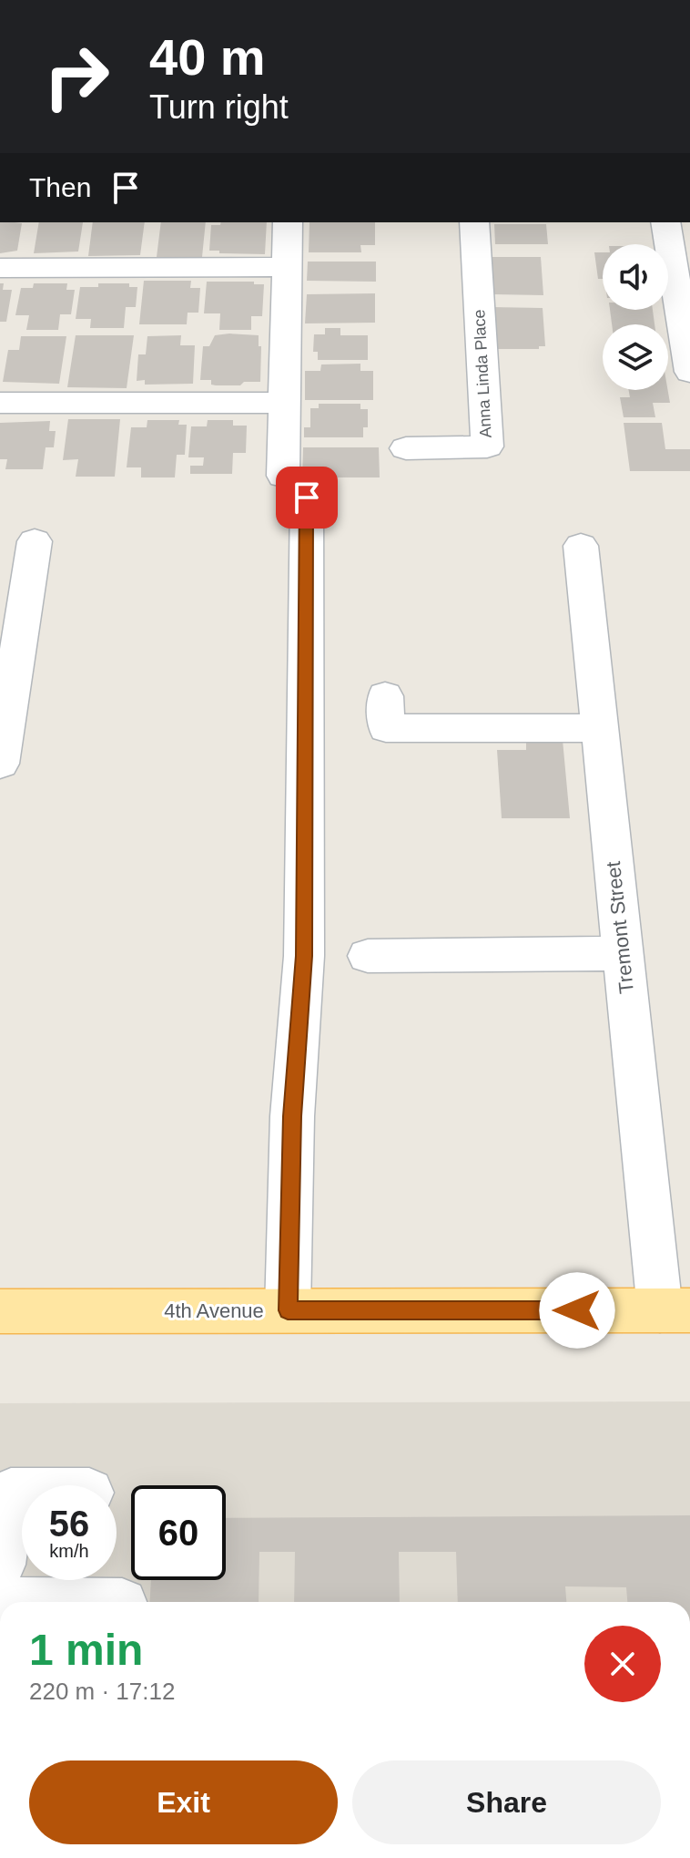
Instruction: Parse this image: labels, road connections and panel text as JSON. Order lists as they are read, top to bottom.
{
  "streets": {
    "main road": ["4th Avenue"],
    "street": ["Anna Linda Place", "Tremont Street"]
  },
  "crossings": [
    ["Tremont Street", "4th Avenue"]
  ],
  "page": {
    "turn": ["40 m", "Turn right"],
    "then": "Then",
    "speed": "56 km/h",
    "limit": "60",
    "heading": ["1 min", "220 m · 17:12"],
    "buttons": ["Exit", "Share"]
  }
}
